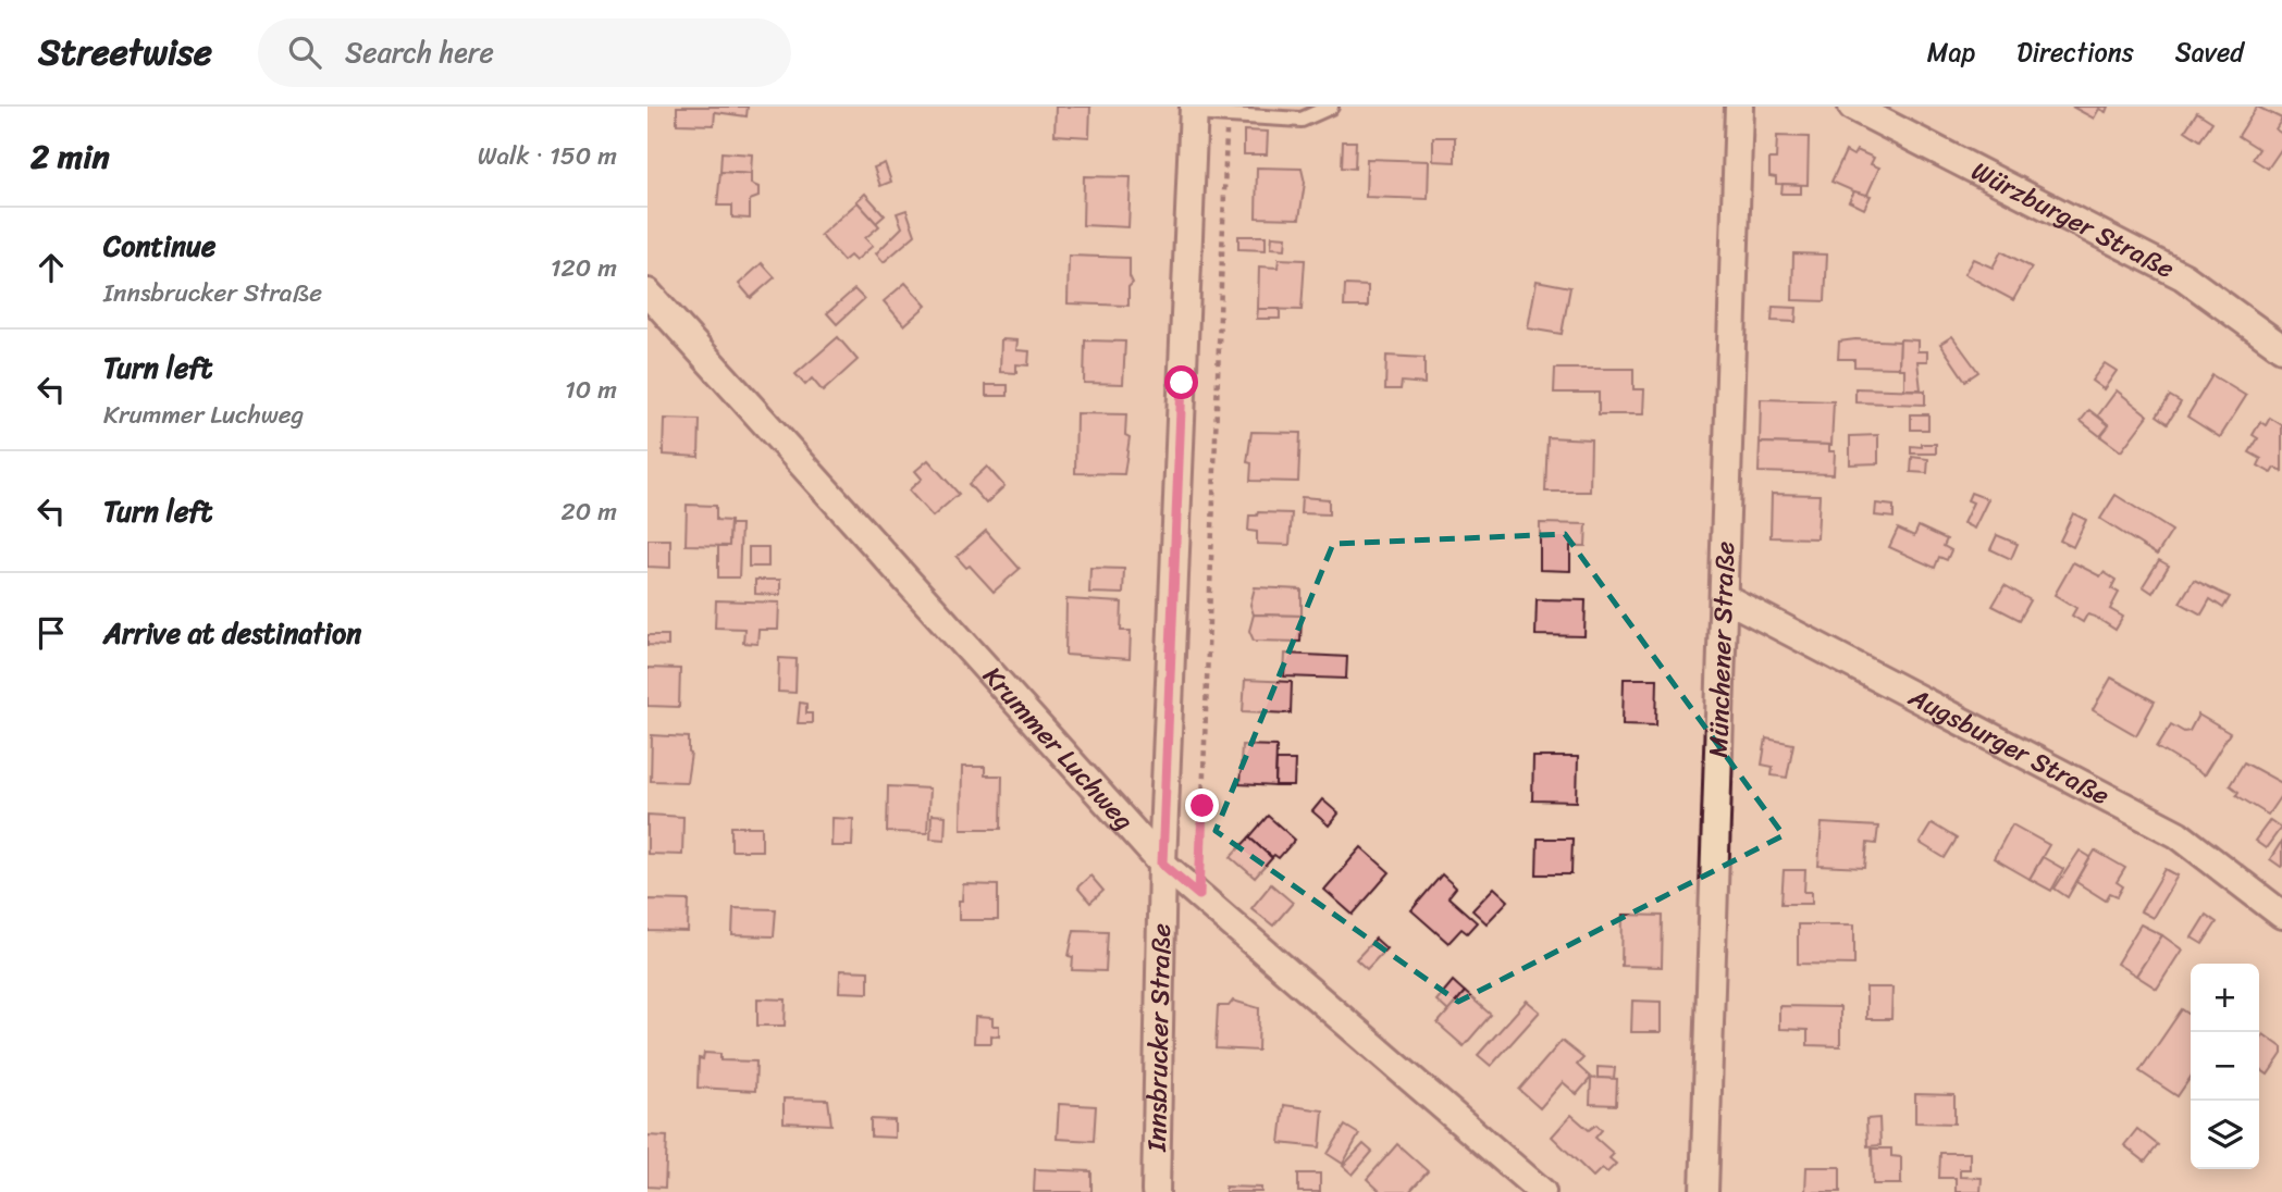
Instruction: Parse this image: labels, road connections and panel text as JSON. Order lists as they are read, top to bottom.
{
  "streets": {
    "street": [
      "Würzburger Straße",
      "Münchener Straße",
      "Augsburger Straße",
      "Krummer Luchweg",
      "Innsbrucker Straße"
    ]
  },
  "crossings": [
    ["Münchener Straße", "Augsburger Straße"],
    ["Krummer Luchweg", "Innsbrucker Straße"]
  ],
  "page": {
    "header": "Streetwise",
    "search": "Search here",
    "nav": ["Map", "Directions", "Saved"],
    "heading": ["2 min", "Walk · 150 m"],
    "list": [
      ["Continue", "Innsbrucker Straße", "120 m"],
      ["Turn left", "Krummer Luchweg", "10 m"],
      ["Turn left", "20 m"],
      "Arrive at destination"
    ],
    "map_buttons": ["+", "−"]
  }
}
